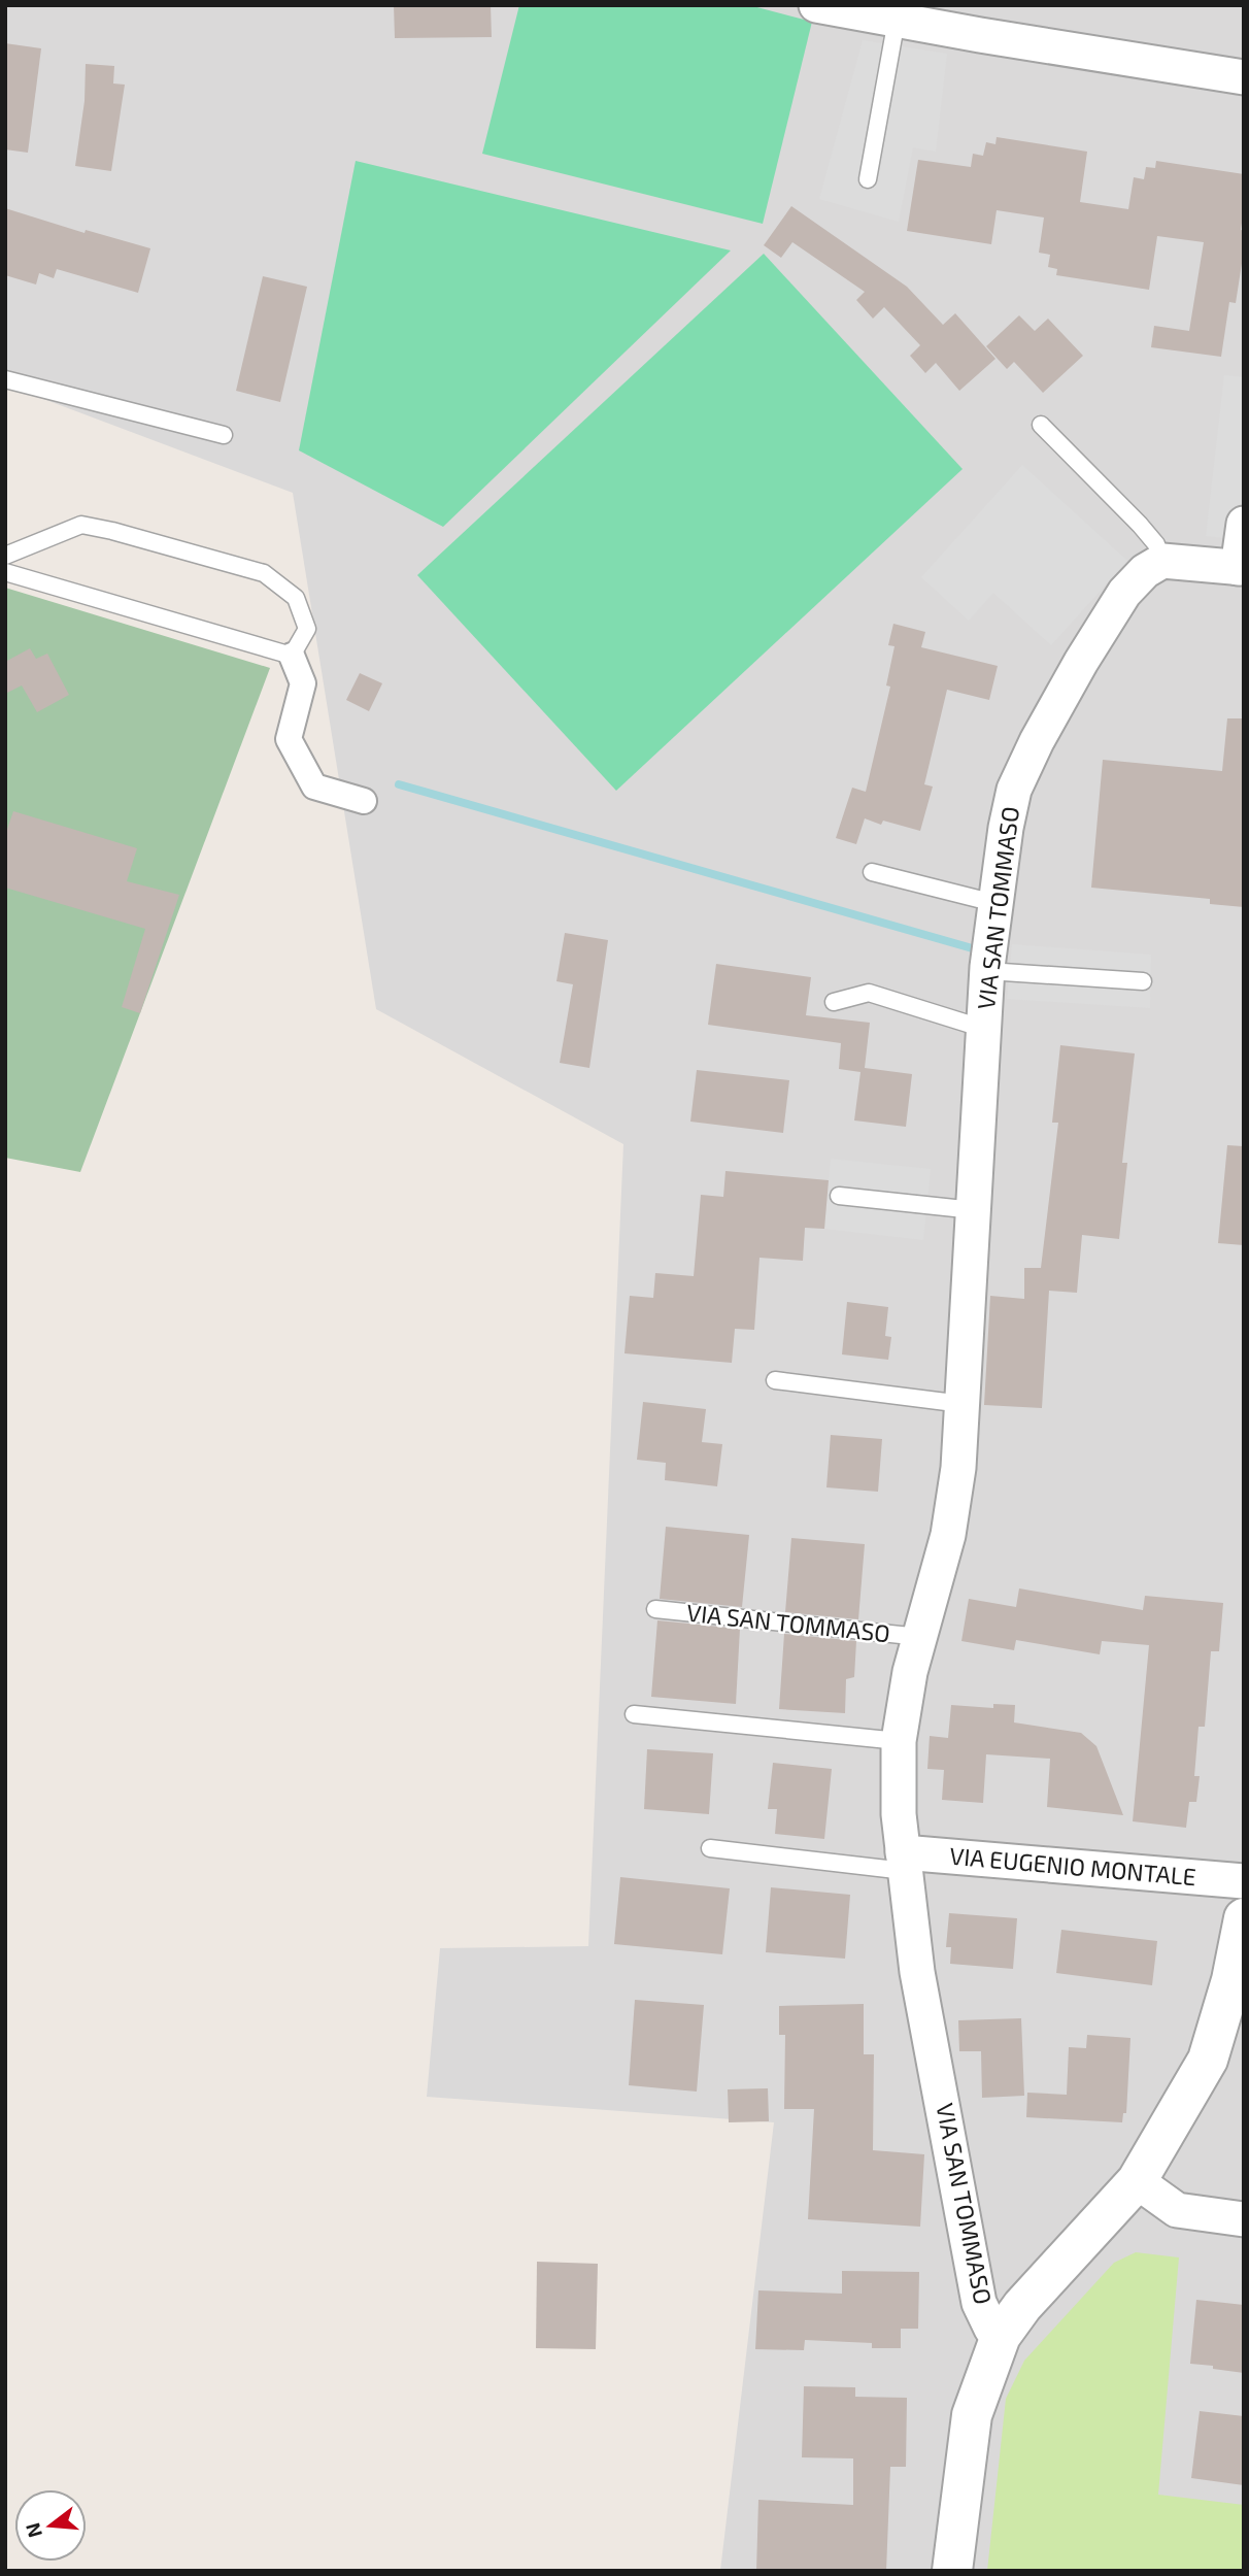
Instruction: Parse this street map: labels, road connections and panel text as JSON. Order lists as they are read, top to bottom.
{
  "streets": {
    "street": ["VIA SAN TOMMASO", "VIA EUGENIO MONTALE"]
  },
  "crossings": [
    ["VIA SAN TOMMASO", "VIA EUGENIO MONTALE"]
  ],
  "north": "left"
}
